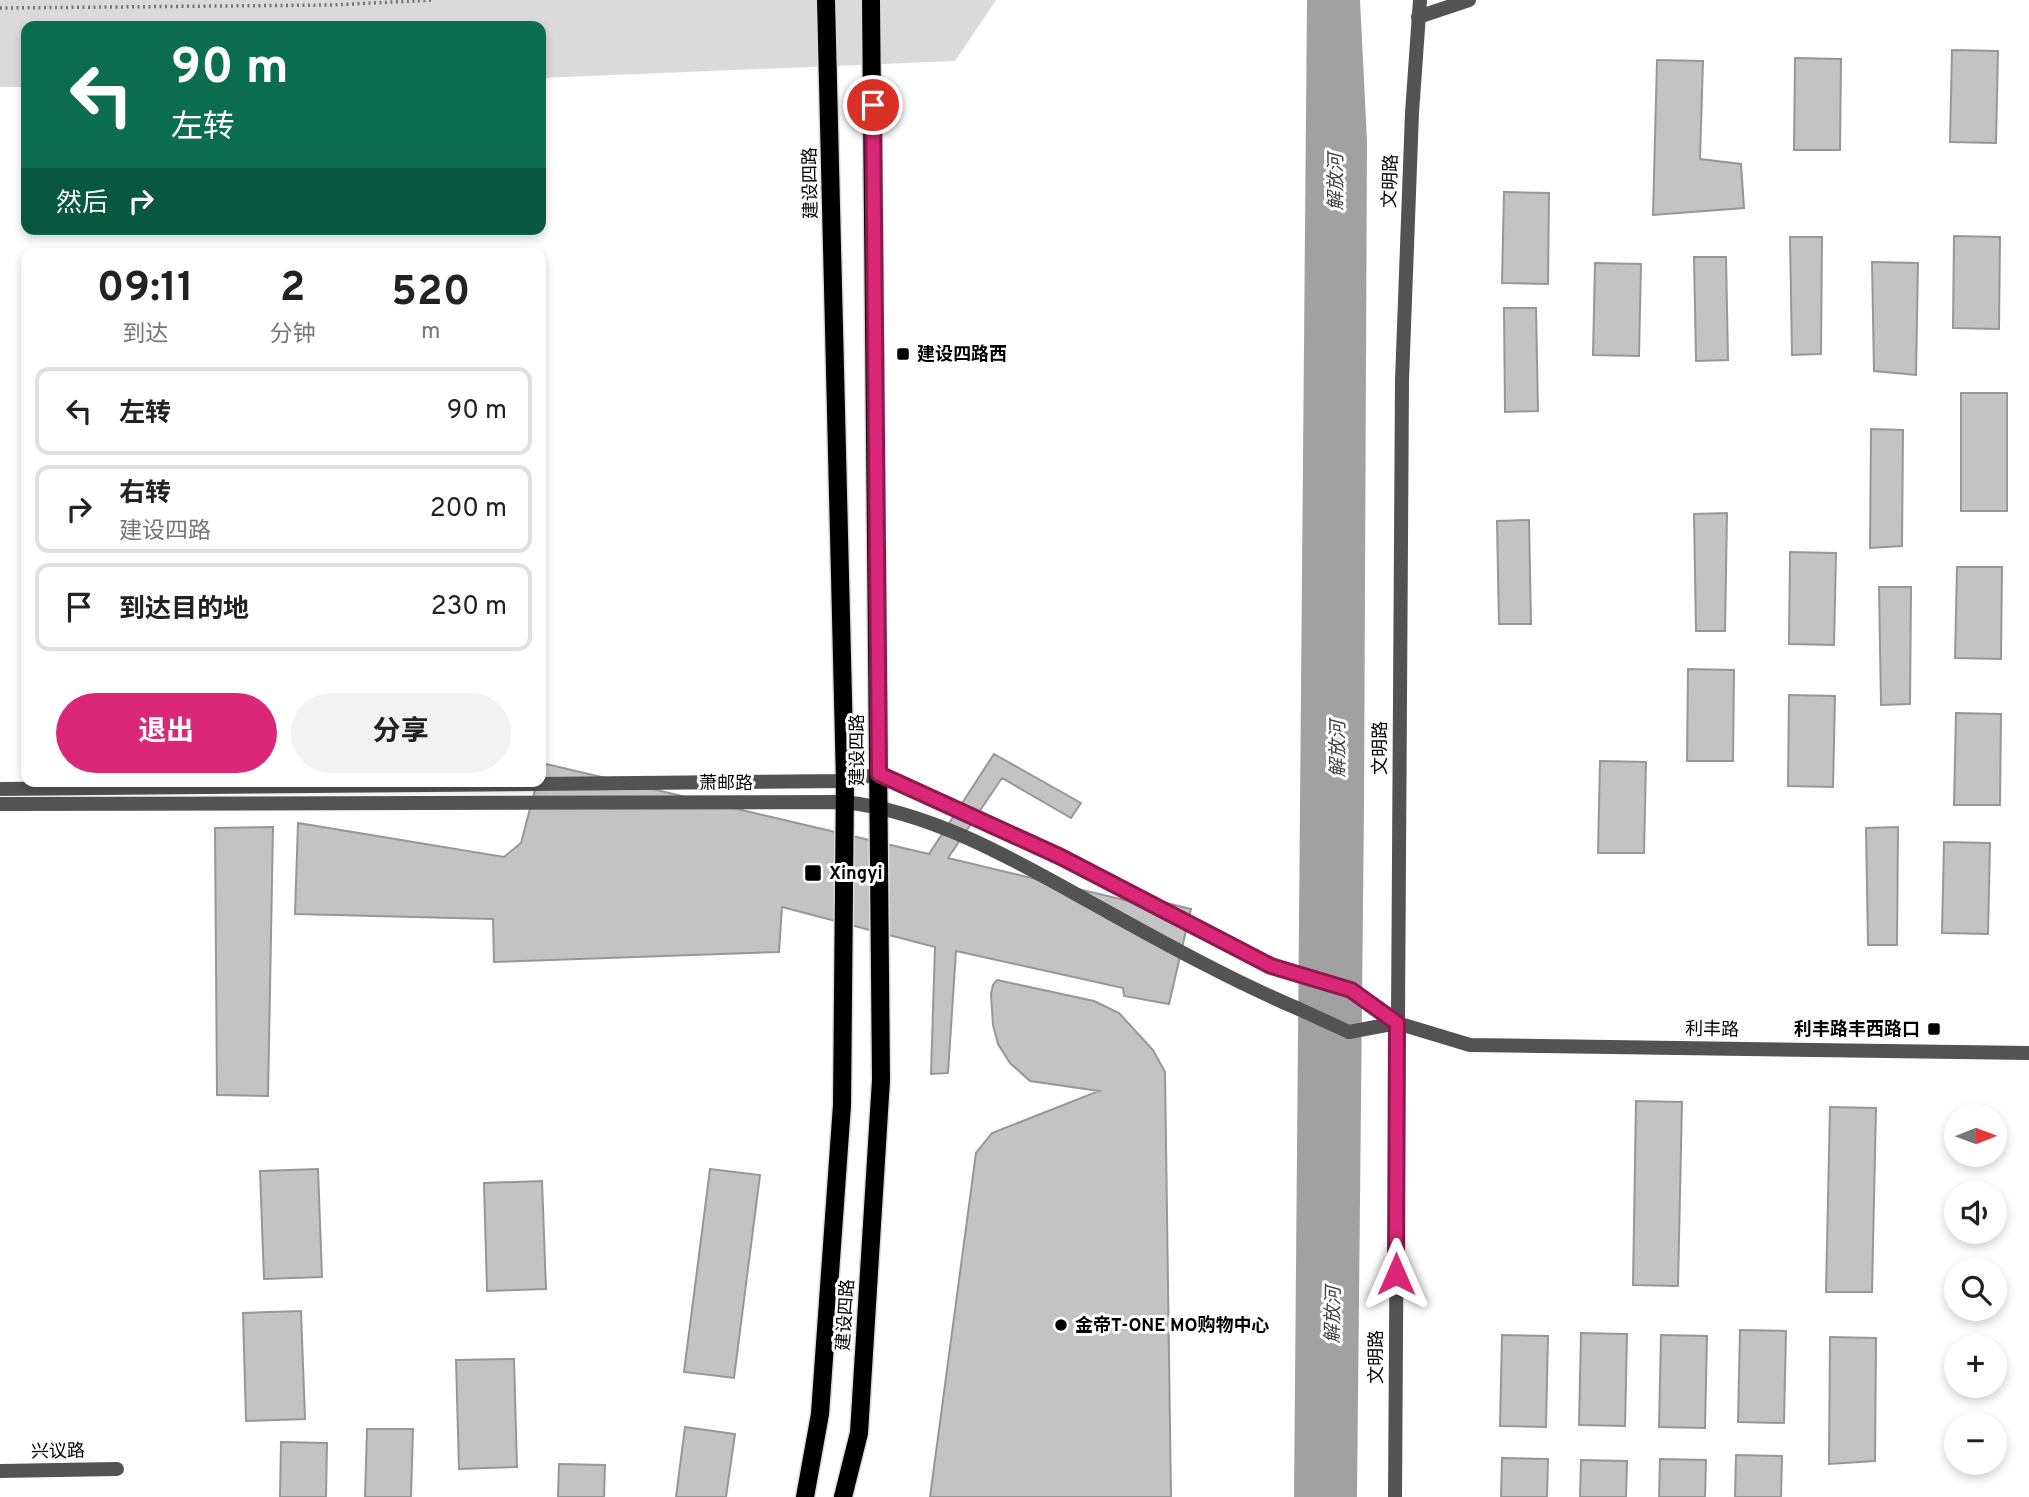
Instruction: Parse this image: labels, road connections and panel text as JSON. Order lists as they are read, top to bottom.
{
  "streets": {
    "main road": ["建设四路"],
    "street": [
      "文明路",
      "萧邮路",
      "利丰路",
      "兴议路"
    ]
  },
  "crossings": [
    ["文明路", "萧邮路"],
    ["文明路", "利丰路"],
    ["建设四路", "萧邮路"],
    ["萧邮路", "利丰路"]
  ],
  "water": ["解放河"],
  "places": {
    "transit": ["建设四路西", "Xingyi", "利丰路丰西路口"],
    "other": ["金帝T-ONE MO购物中心"]
  },
  "north": "right",
  "page": {
    "turn": ["90 m", "左转"],
    "then": "然后",
    "eta": [
      "09:11",
      "到达",
      "2",
      "分钟",
      "520",
      "m"
    ],
    "list": [
      {
        "name": "左转",
        "value": "90 m"
      },
      {
        "name": "右转",
        "note": "建设四路",
        "value": "200 m"
      },
      {
        "name": "到达目的地",
        "value": "230 m"
      }
    ],
    "buttons": ["退出", "分享"],
    "map_buttons": ["+", "−"]
  }
}
